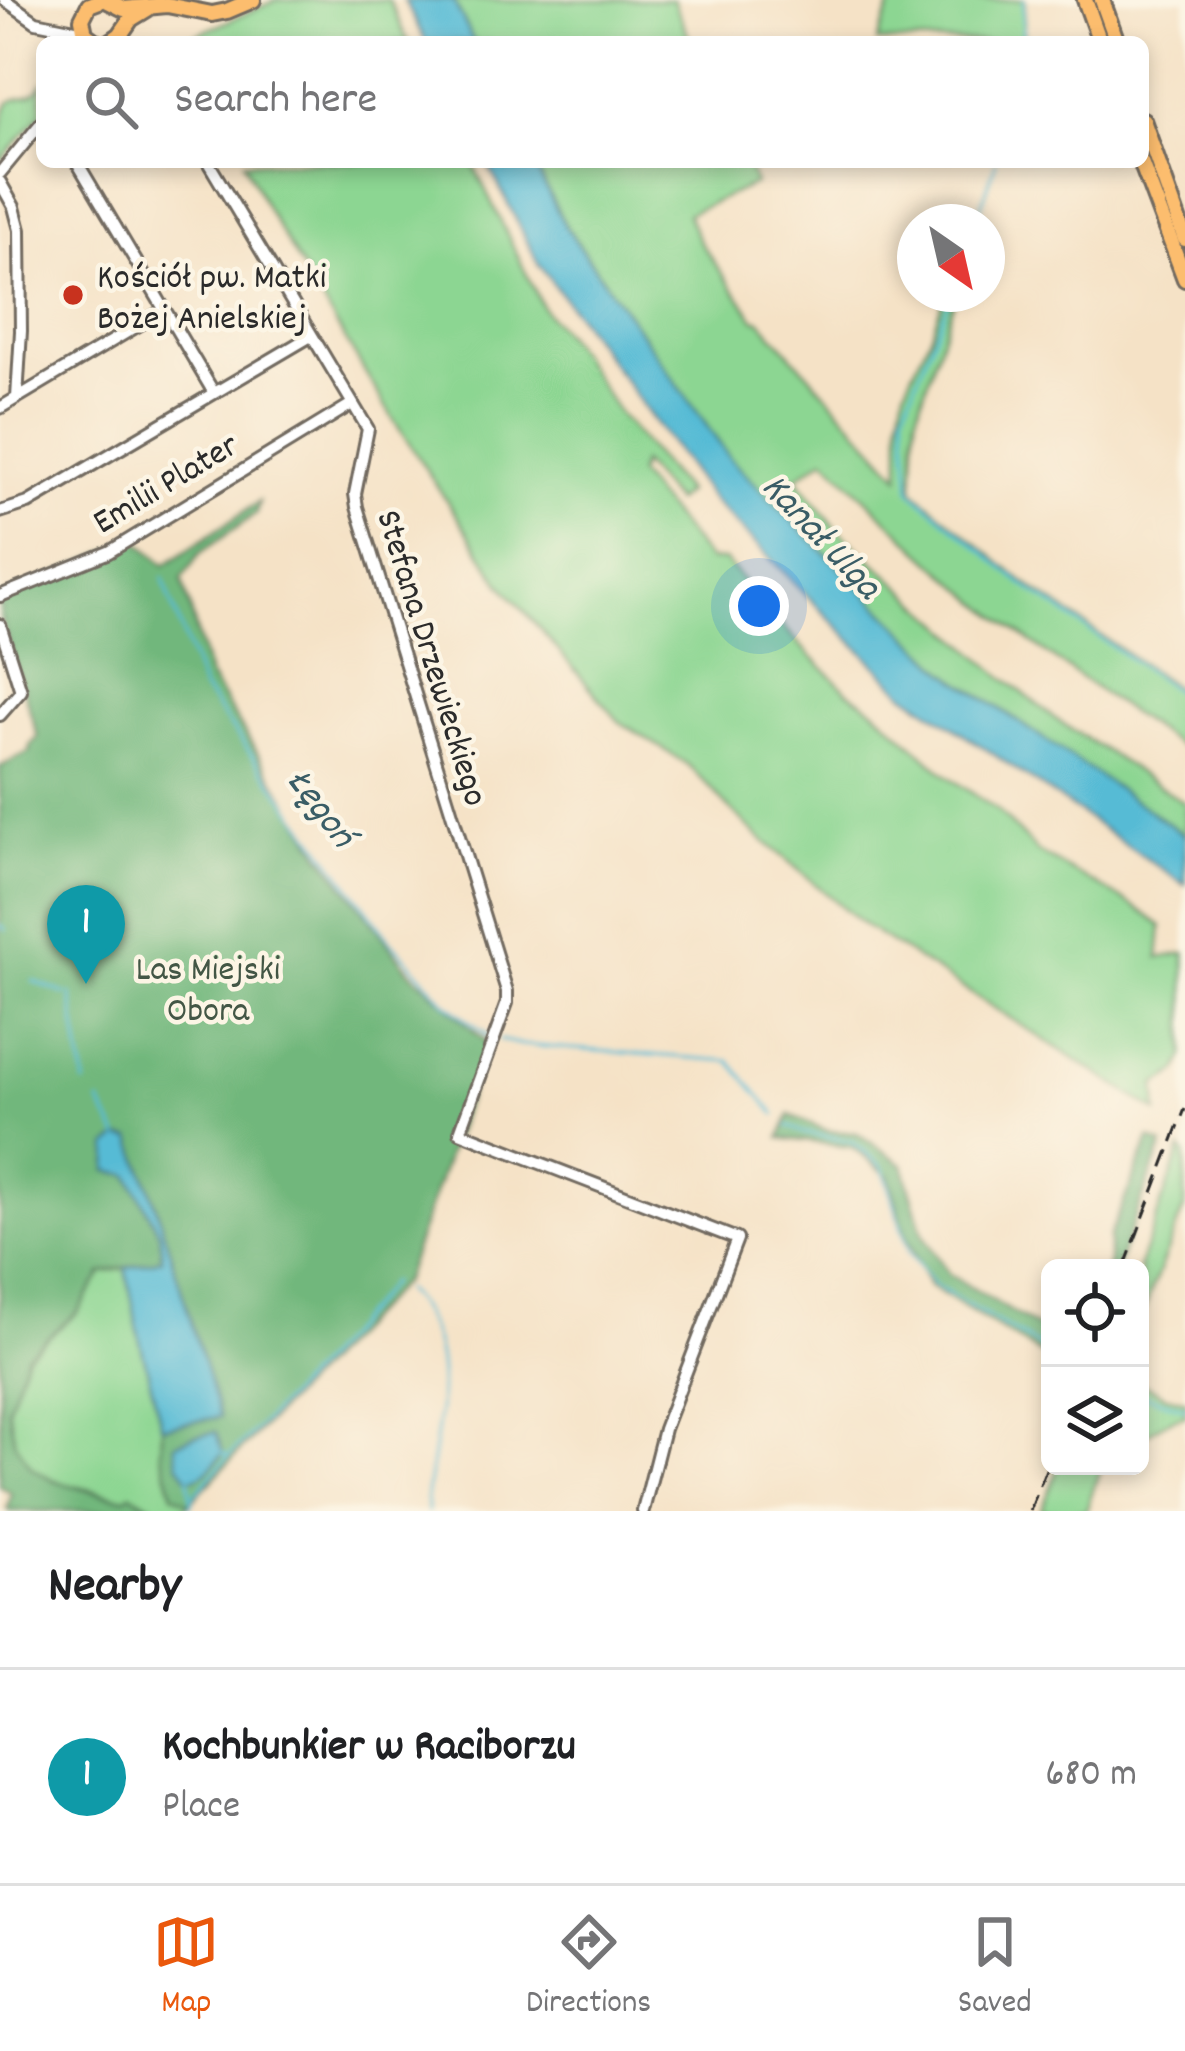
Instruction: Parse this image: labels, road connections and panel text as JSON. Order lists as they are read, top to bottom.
{
  "streets": {
    "street": ["Emilii Plater", "Stefana Drzewieckiego"]
  },
  "crossings": [
    ["Emilii Plater", "Stefana Drzewieckiego"]
  ],
  "water": ["Kanał Ulga", "Łęgoń"],
  "parks": ["Las Miejski Obora"],
  "places": ["Kościół pw. Matki Bożej Anielskiej"],
  "north": "bottom right",
  "page": {
    "search": "Search here",
    "pins": "1",
    "heading": "Nearby",
    "list": [
      {
        "mark": "1",
        "name": "Kochbunkier w Raciborzu",
        "note": "Place",
        "value": "680 m"
      }
    ],
    "nav": ["Map", "Directions", "Saved"]
  }
}
